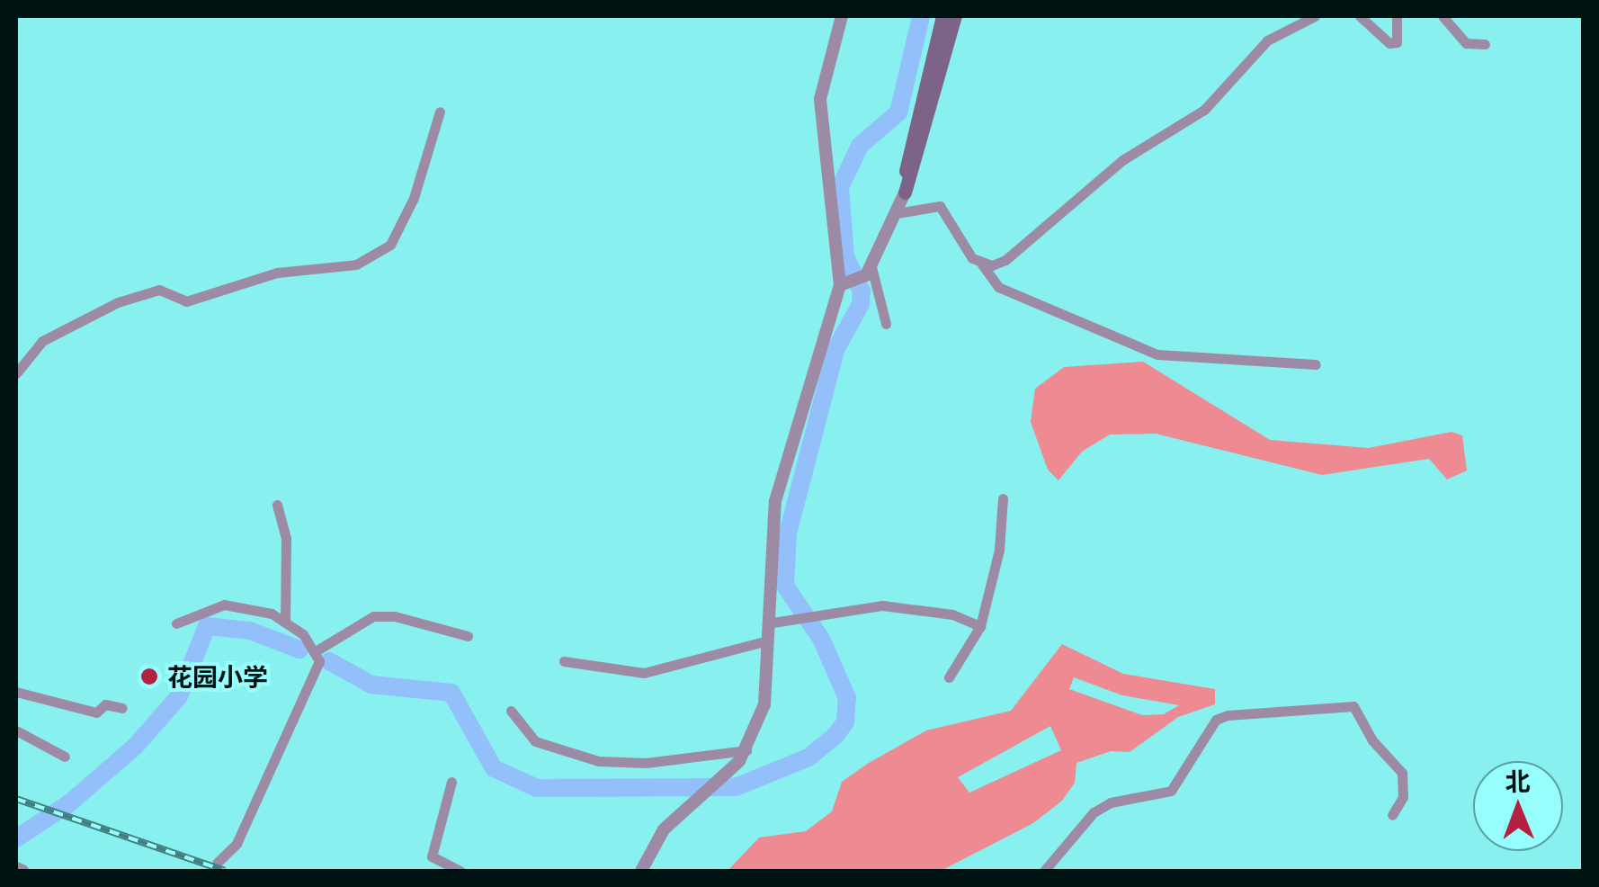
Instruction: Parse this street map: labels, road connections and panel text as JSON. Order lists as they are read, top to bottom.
{
  "places": ["花园小学"],
  "north": "top"
}
